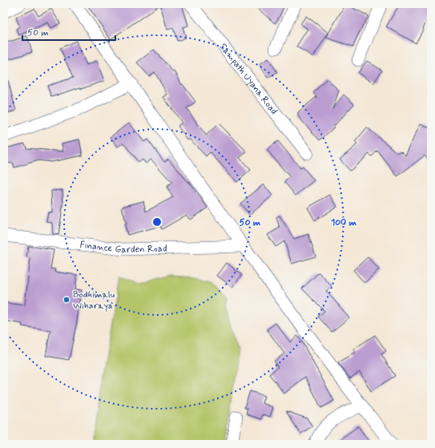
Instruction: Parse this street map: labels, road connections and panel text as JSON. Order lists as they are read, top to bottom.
{
  "streets": {
    "street": ["Sampath Uyana Road", "Finance Garden Road"]
  },
  "places": ["Bodhimalu Wiharaya"],
  "scale_bar": "50 m",
  "rings": ["50 m", "100 m"]
}
